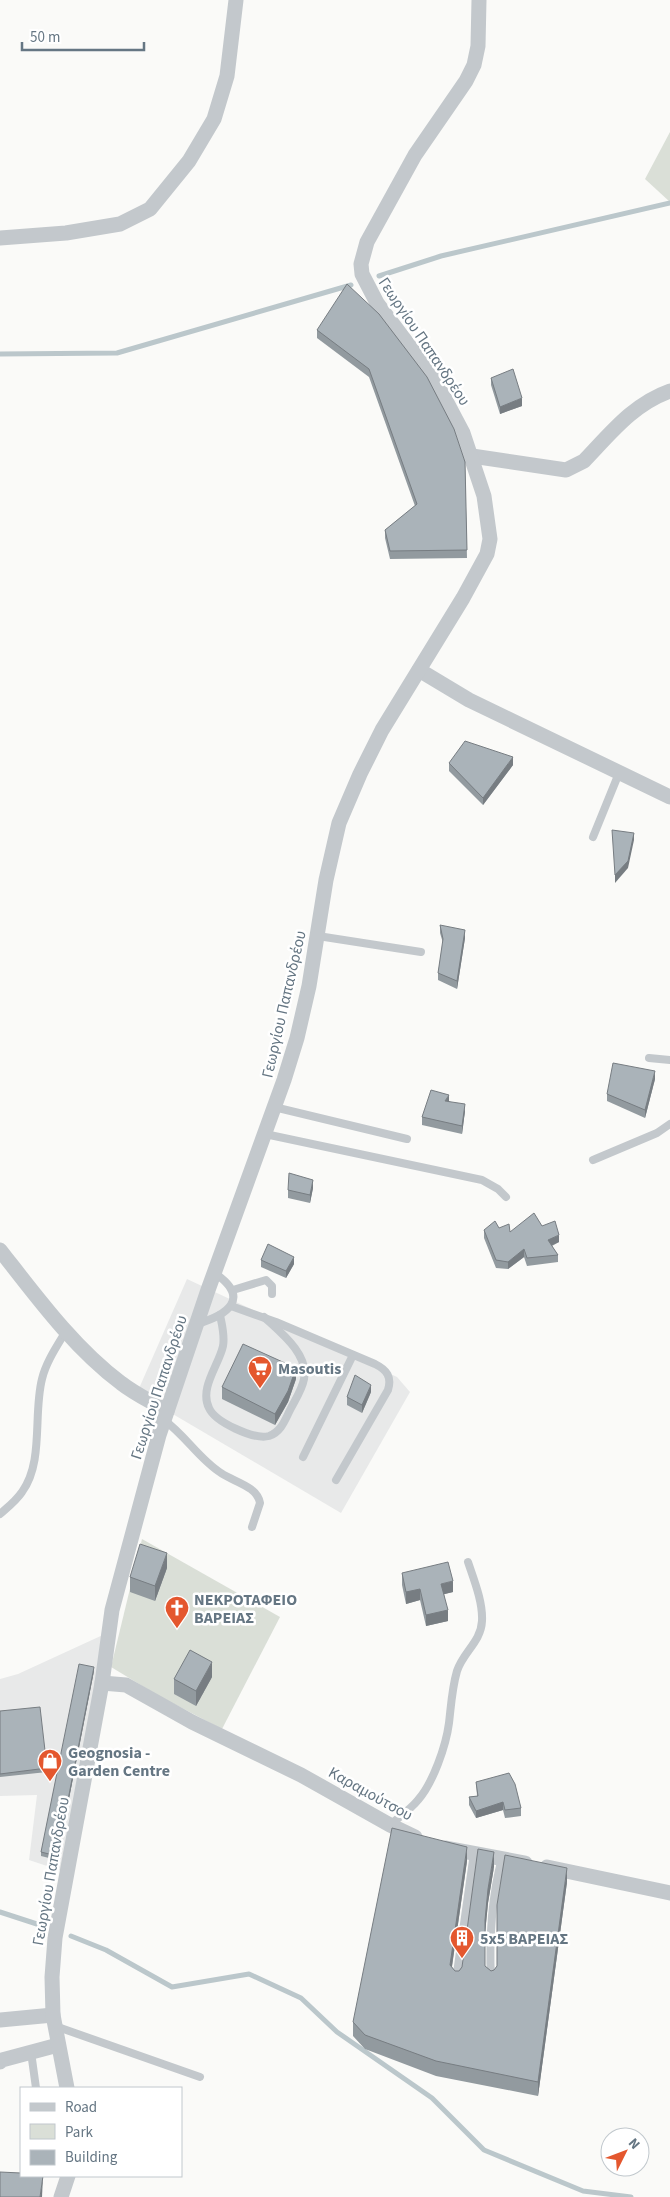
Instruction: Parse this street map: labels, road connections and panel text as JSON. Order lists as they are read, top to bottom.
{
  "streets": {
    "street": ["Γεωργίου Παπανδρέου", "Καραμούτσου"]
  },
  "crossings": [
    ["Γεωργίου Παπανδρέου", "Καραμούτσου"]
  ],
  "places": {
    "supermarket": ["Masoutis"],
    "church": ["ΝΕΚΡΟΤΑΦΕΙΟ ΒΑΡΕΙΑΣ"],
    "shop": ["Geognosia - Garden Centre"],
    "building": ["5x5 ΒΑΡΕΙΑΣ"]
  },
  "legend": ["Road", "Park", "Building"],
  "scale_bar": "50 m",
  "north": "top right"
}
